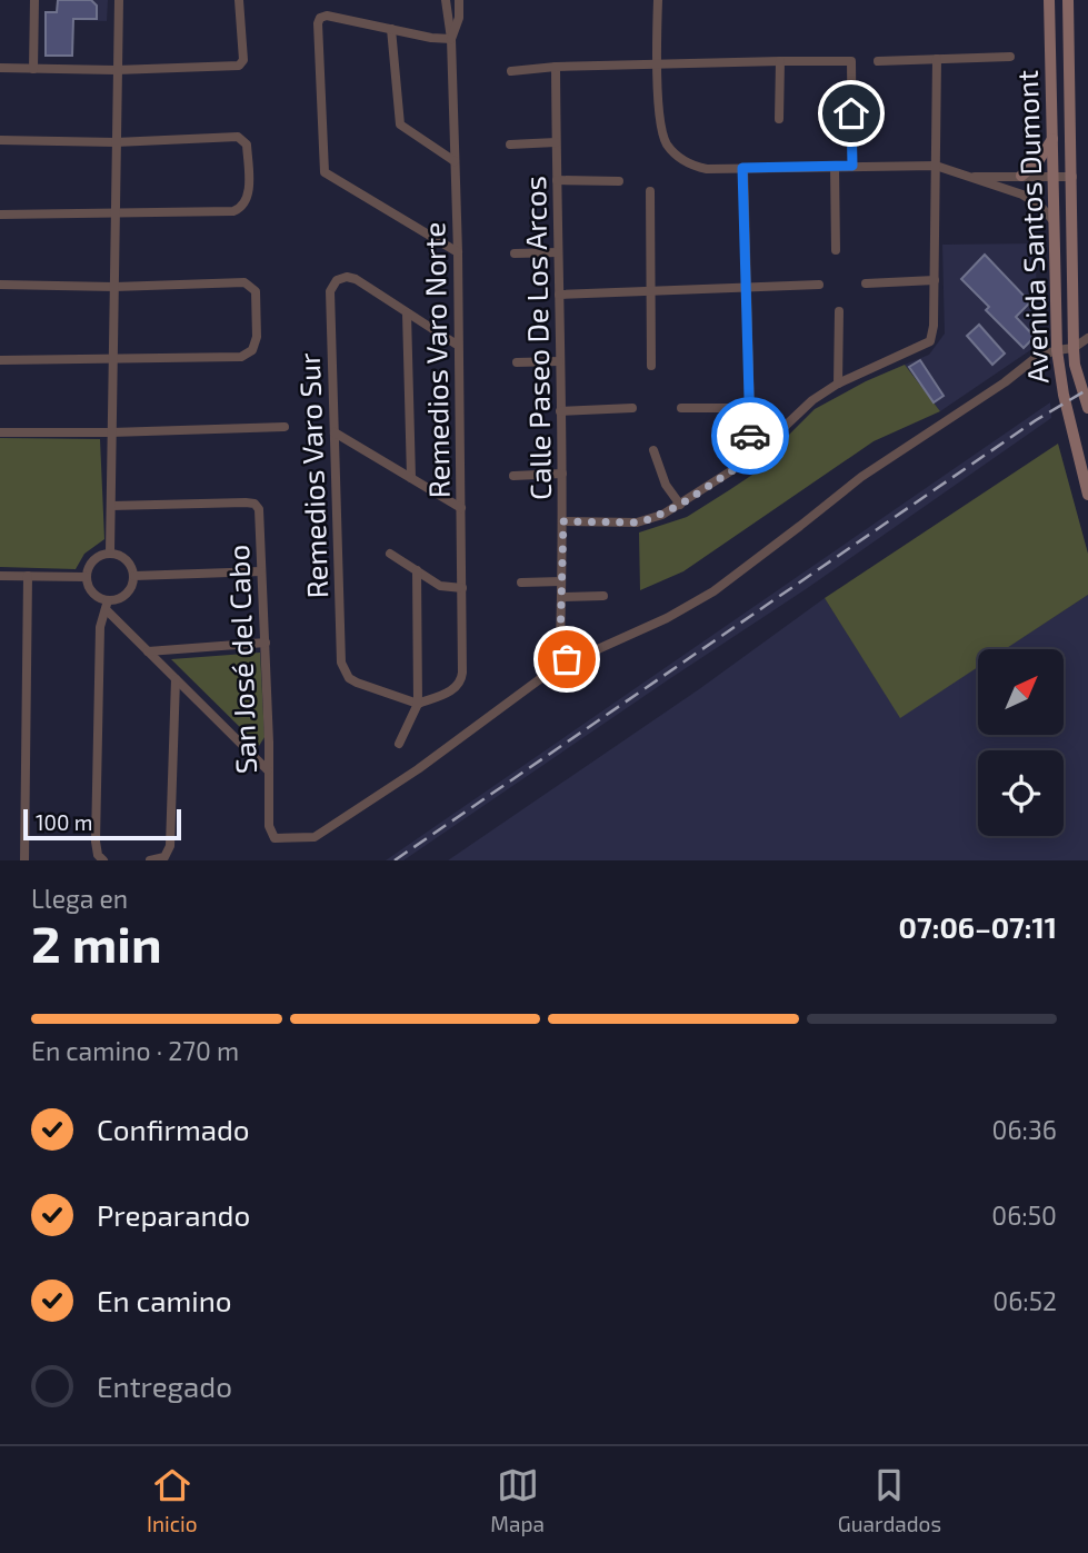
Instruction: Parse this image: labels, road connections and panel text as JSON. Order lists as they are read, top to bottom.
{
  "streets": {
    "main road": ["Avenida Santos Dumont"],
    "street": [
      "Calle Paseo De Los Arcos",
      "Remedios Varo Norte",
      "Remedios Varo Sur",
      "San José del Cabo"
    ]
  },
  "crossings": [
    ["Calle Paseo De Los Arcos", "San José del Cabo"],
    ["Remedios Varo Norte", "Remedios Varo Sur"]
  ],
  "scale_bar": "100 m",
  "north": "top right",
  "page": {
    "scale": "100 m",
    "heading": ["2 min", "Llega en", "07:06–07:11"],
    "bar": "En camino · 270 m",
    "list": [
      ["Confirmado", "06:36"],
      ["Preparando", "06:50"],
      ["En camino", "06:52"],
      "Entregado"
    ],
    "tabs": ["Inicio", "Mapa", "Guardados"]
  }
}
